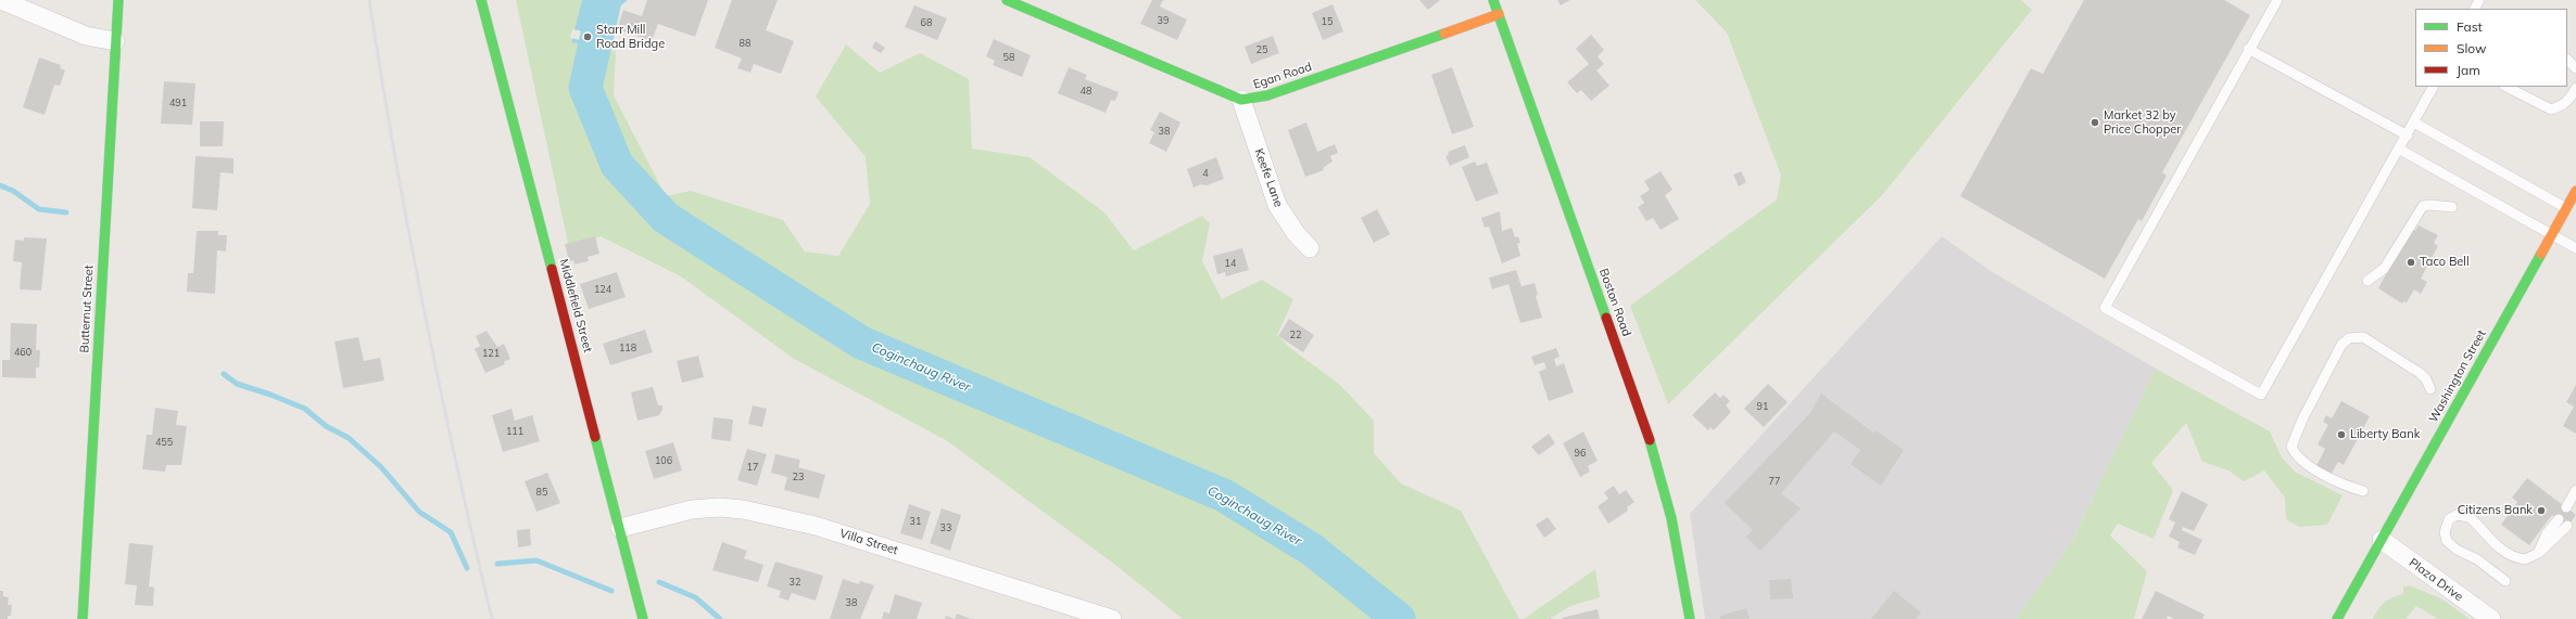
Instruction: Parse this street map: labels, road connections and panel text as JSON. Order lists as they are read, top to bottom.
{
  "streets": {
    "main road": [
      "Egan Road",
      "Boston Road",
      "Middlefield Street",
      "Butternut Street",
      "Washington Street"
    ],
    "street": ["Keefe Lane", "Villa Street", "Plaza Drive"]
  },
  "crossings": [
    ["Egan Road", "Keefe Lane"],
    ["Egan Road", "Boston Road"],
    ["Middlefield Street", "Villa Street"],
    ["Washington Street", "Plaza Drive"]
  ],
  "water": ["Coginchaug River"],
  "places": [
    "Starr Mill Road Bridge",
    "Market 32 by Price Chopper",
    "Taco Bell",
    "Liberty Bank",
    "Citizens Bank"
  ],
  "house_numbers": [
    "39",
    "15",
    "68",
    "88",
    "25",
    "58",
    "48",
    "491",
    "38",
    "4",
    "14",
    "124",
    "22",
    "118",
    "460",
    "121",
    "91",
    "111",
    "455",
    "96",
    "106",
    "17",
    "23",
    "77",
    "85",
    "31",
    "33",
    "32",
    "38"
  ],
  "legend": ["Fast", "Slow", "Jam"]
}
